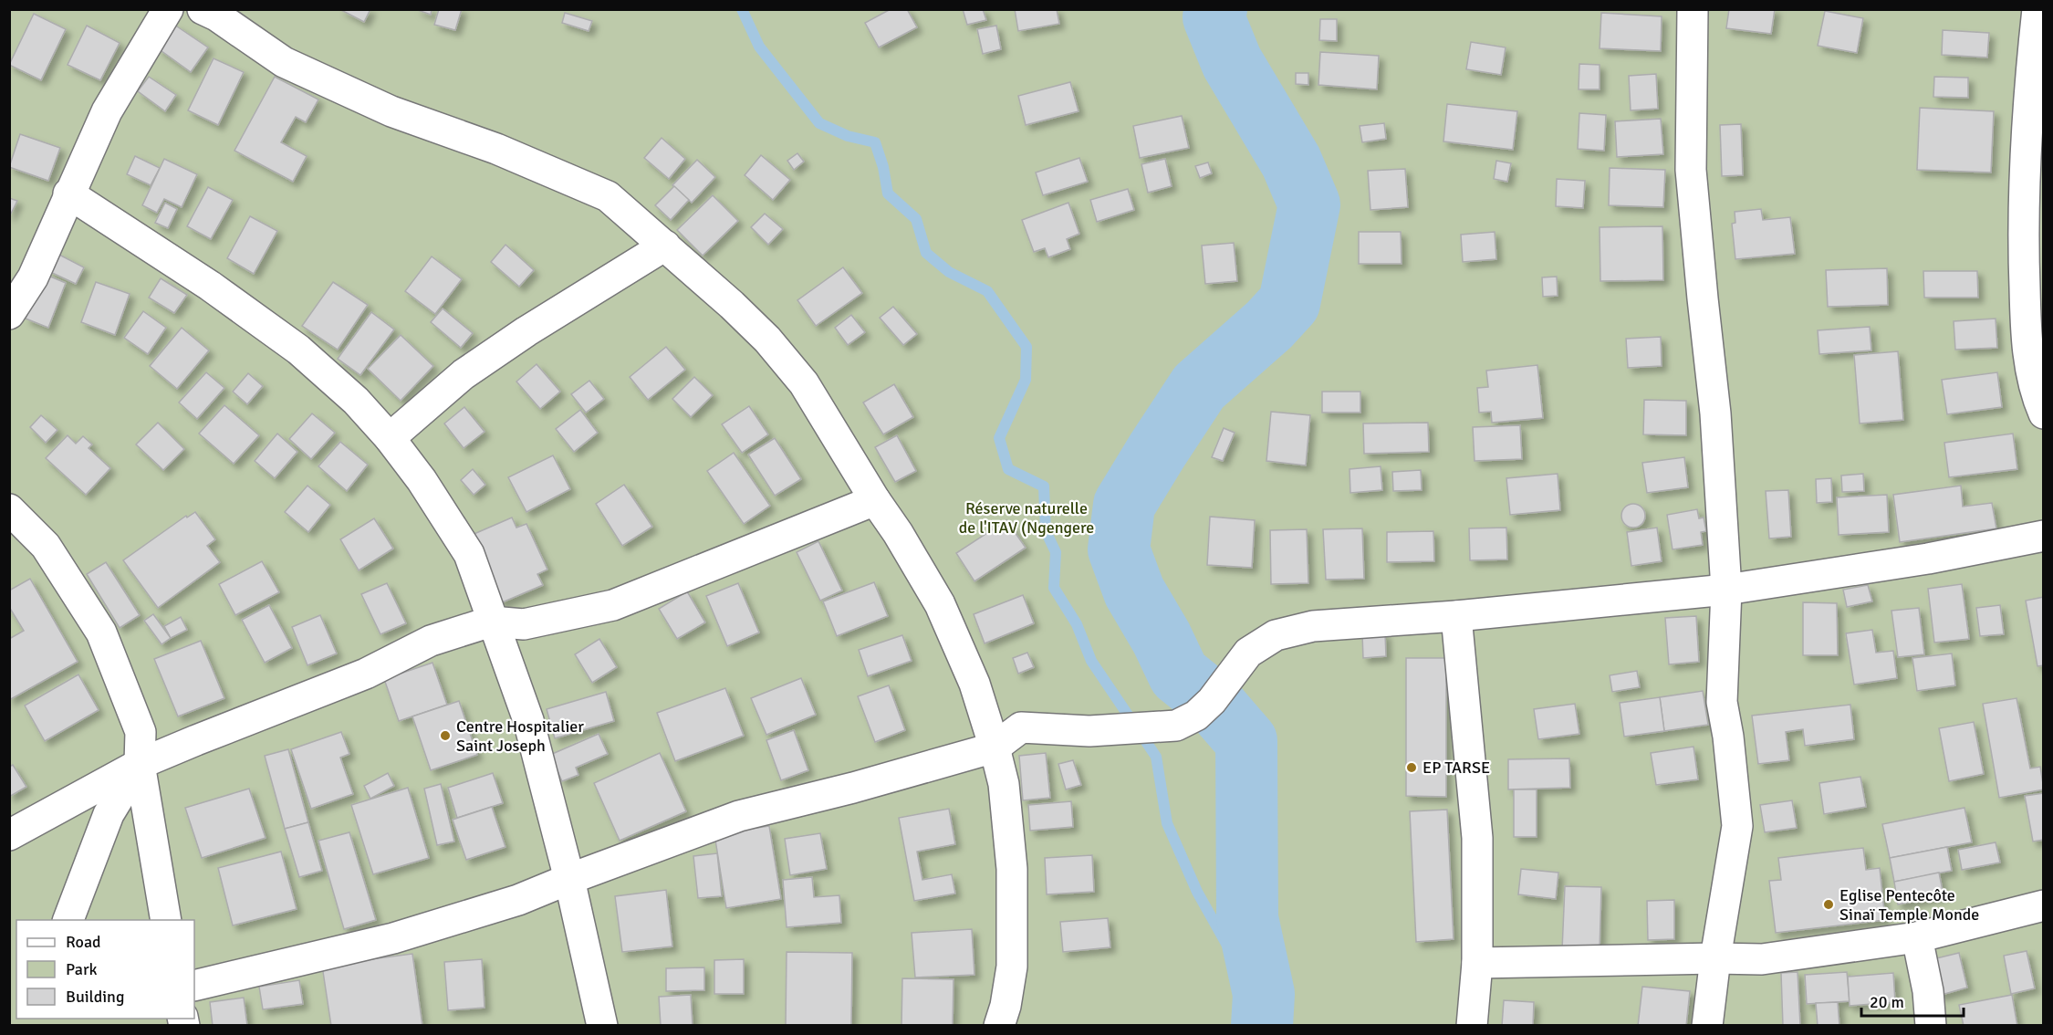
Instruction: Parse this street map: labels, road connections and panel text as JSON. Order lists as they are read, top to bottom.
{
  "parks": ["Réserve naturelle de l'ITAV (Ngengere"],
  "places": ["Centre Hospitalier Saint Joseph", "EP TARSE", "Eglise Pentecôte Sinaï Temple Monde"],
  "legend": ["Road", "Park", "Building"],
  "scale_bar": "20 m"
}
